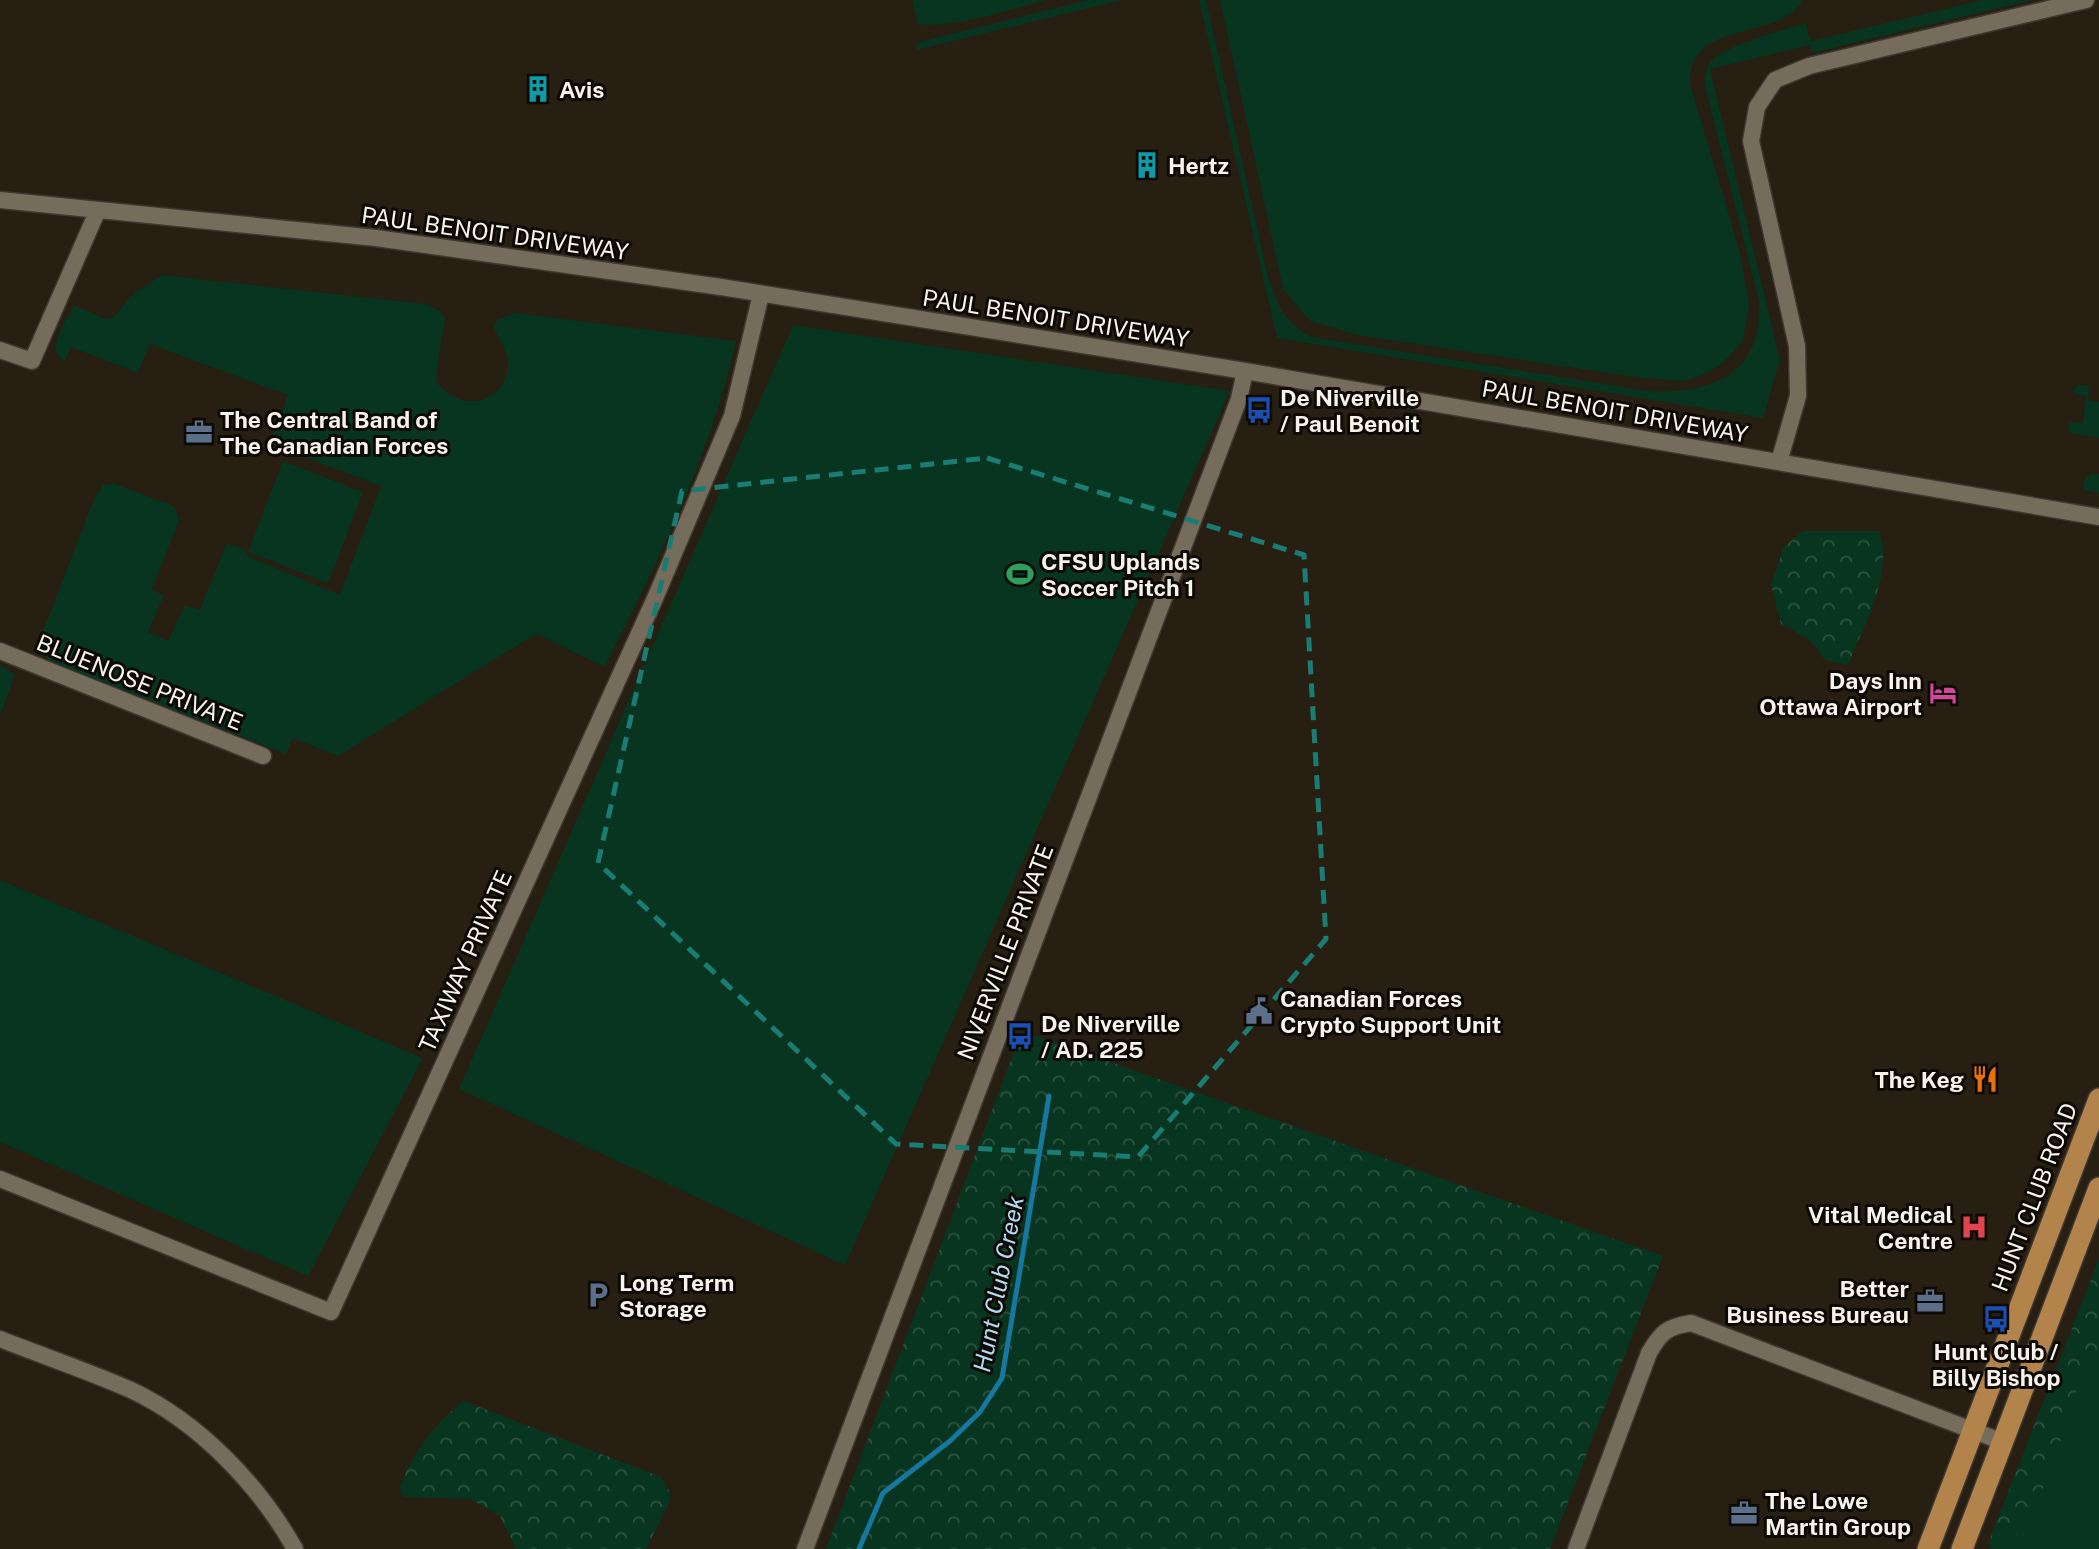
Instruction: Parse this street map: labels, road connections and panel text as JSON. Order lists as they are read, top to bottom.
{
  "streets": {
    "main road": ["HUNT CLUB ROAD"],
    "street": [
      "PAUL BENOIT DRIVEWAY",
      "BLUENOSE PRIVATE",
      "NIVERVILLE PRIVATE",
      "TAXIWAY PRIVATE"
    ]
  },
  "crossings": [
    ["PAUL BENOIT DRIVEWAY", "NIVERVILLE PRIVATE"],
    ["PAUL BENOIT DRIVEWAY", "TAXIWAY PRIVATE"]
  ],
  "water": ["Hunt Club Creek"],
  "places": {
    "building": ["Avis", "Hertz"],
    "bus stop": ["De Niverville / Paul Benoit", "De Niverville / AD. 225", "Hunt Club / Billy Bishop"],
    "office": ["The Central Band of The Canadian Forces", "Better Business Bureau", "The Lowe Martin Group"],
    "sports": ["CFSU Uplands Soccer Pitch 1"],
    "hotel": ["Days Inn Ottawa Airport"],
    "public building": ["Canadian Forces Crypto Support Unit"],
    "restaurant": ["The Keg"],
    "hospital": ["Vital Medical Centre"],
    "parking": ["Long Term Storage"]
  }
}
